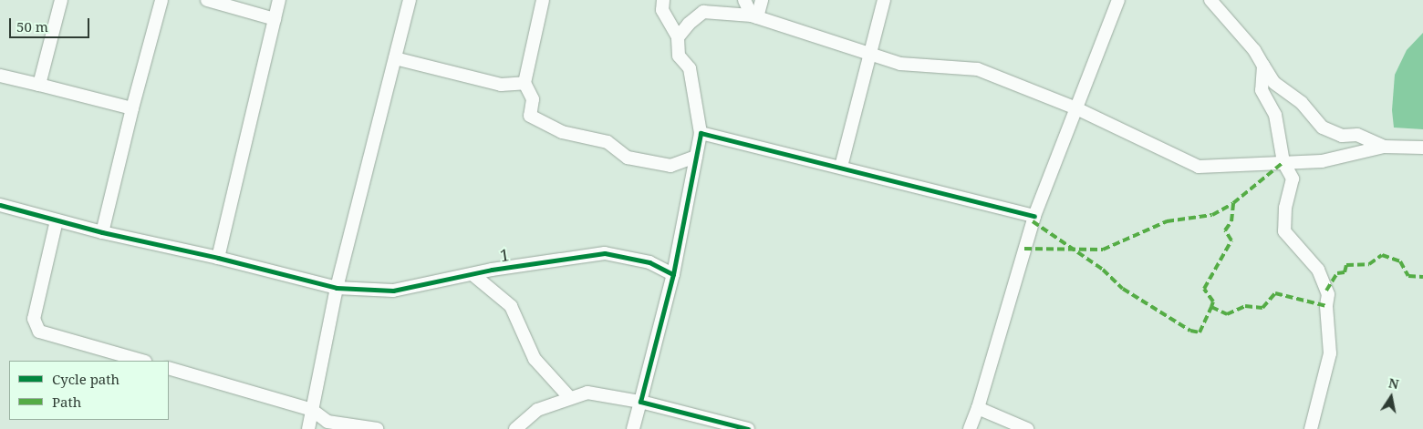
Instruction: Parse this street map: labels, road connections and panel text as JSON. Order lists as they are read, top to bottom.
{
  "streets": {
    "street": ["1"]
  },
  "legend": ["Cycle path", "Path"],
  "scale_bar": "50 m",
  "north": "top"
}
